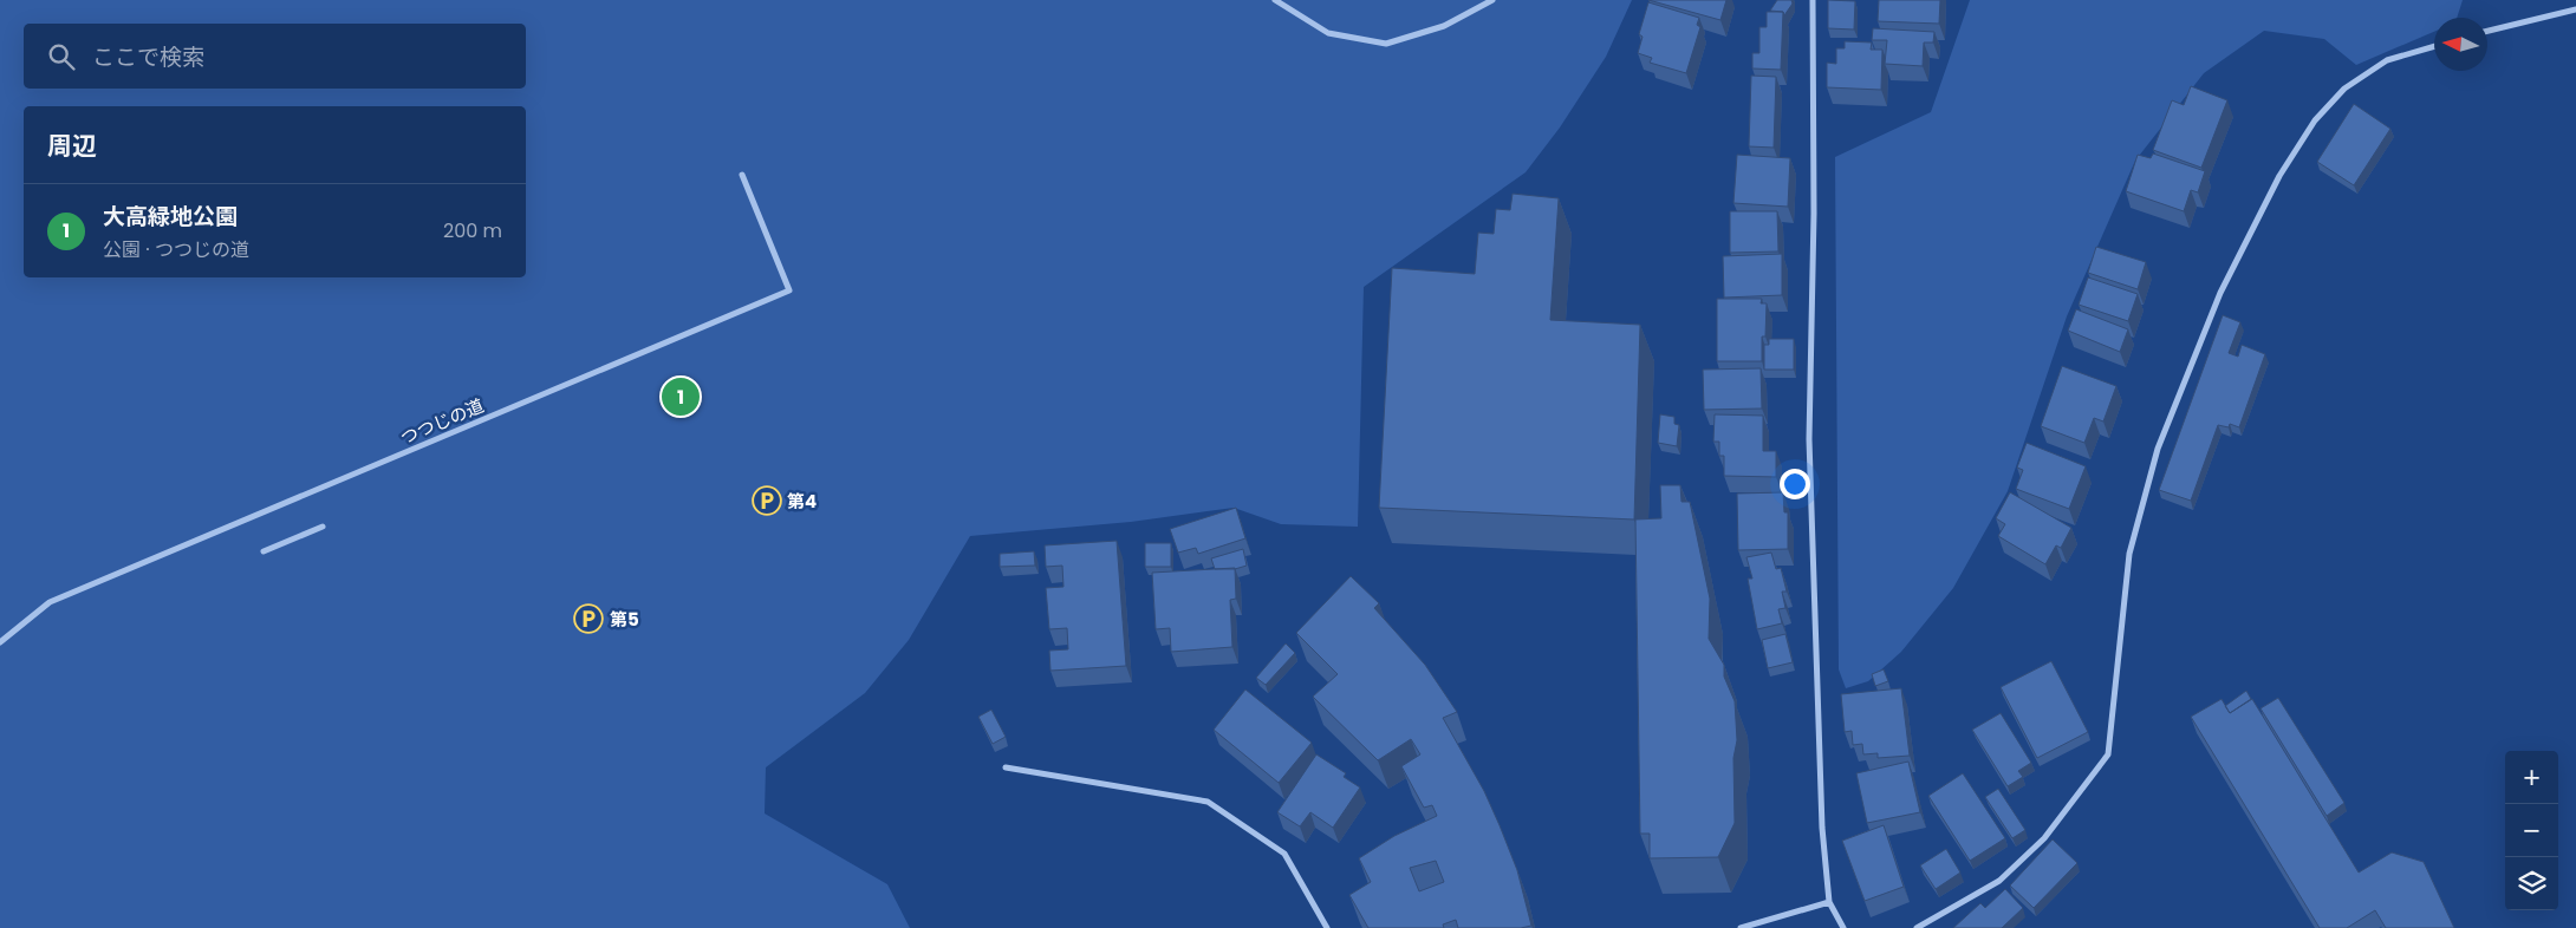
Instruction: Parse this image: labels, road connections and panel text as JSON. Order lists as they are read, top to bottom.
{
  "streets": {
    "street": ["つつじの道"]
  },
  "places": {
    "parking": ["第4", "第5"]
  },
  "north": "left",
  "page": {
    "search": "ここで検索",
    "heading": "周辺",
    "list": [
      {
        "mark": "1",
        "name": "大高緑地公園",
        "note": "公園 · つつじの道",
        "value": "200 m"
      }
    ],
    "pins": "1",
    "map_buttons": ["+", "−"]
  }
}
